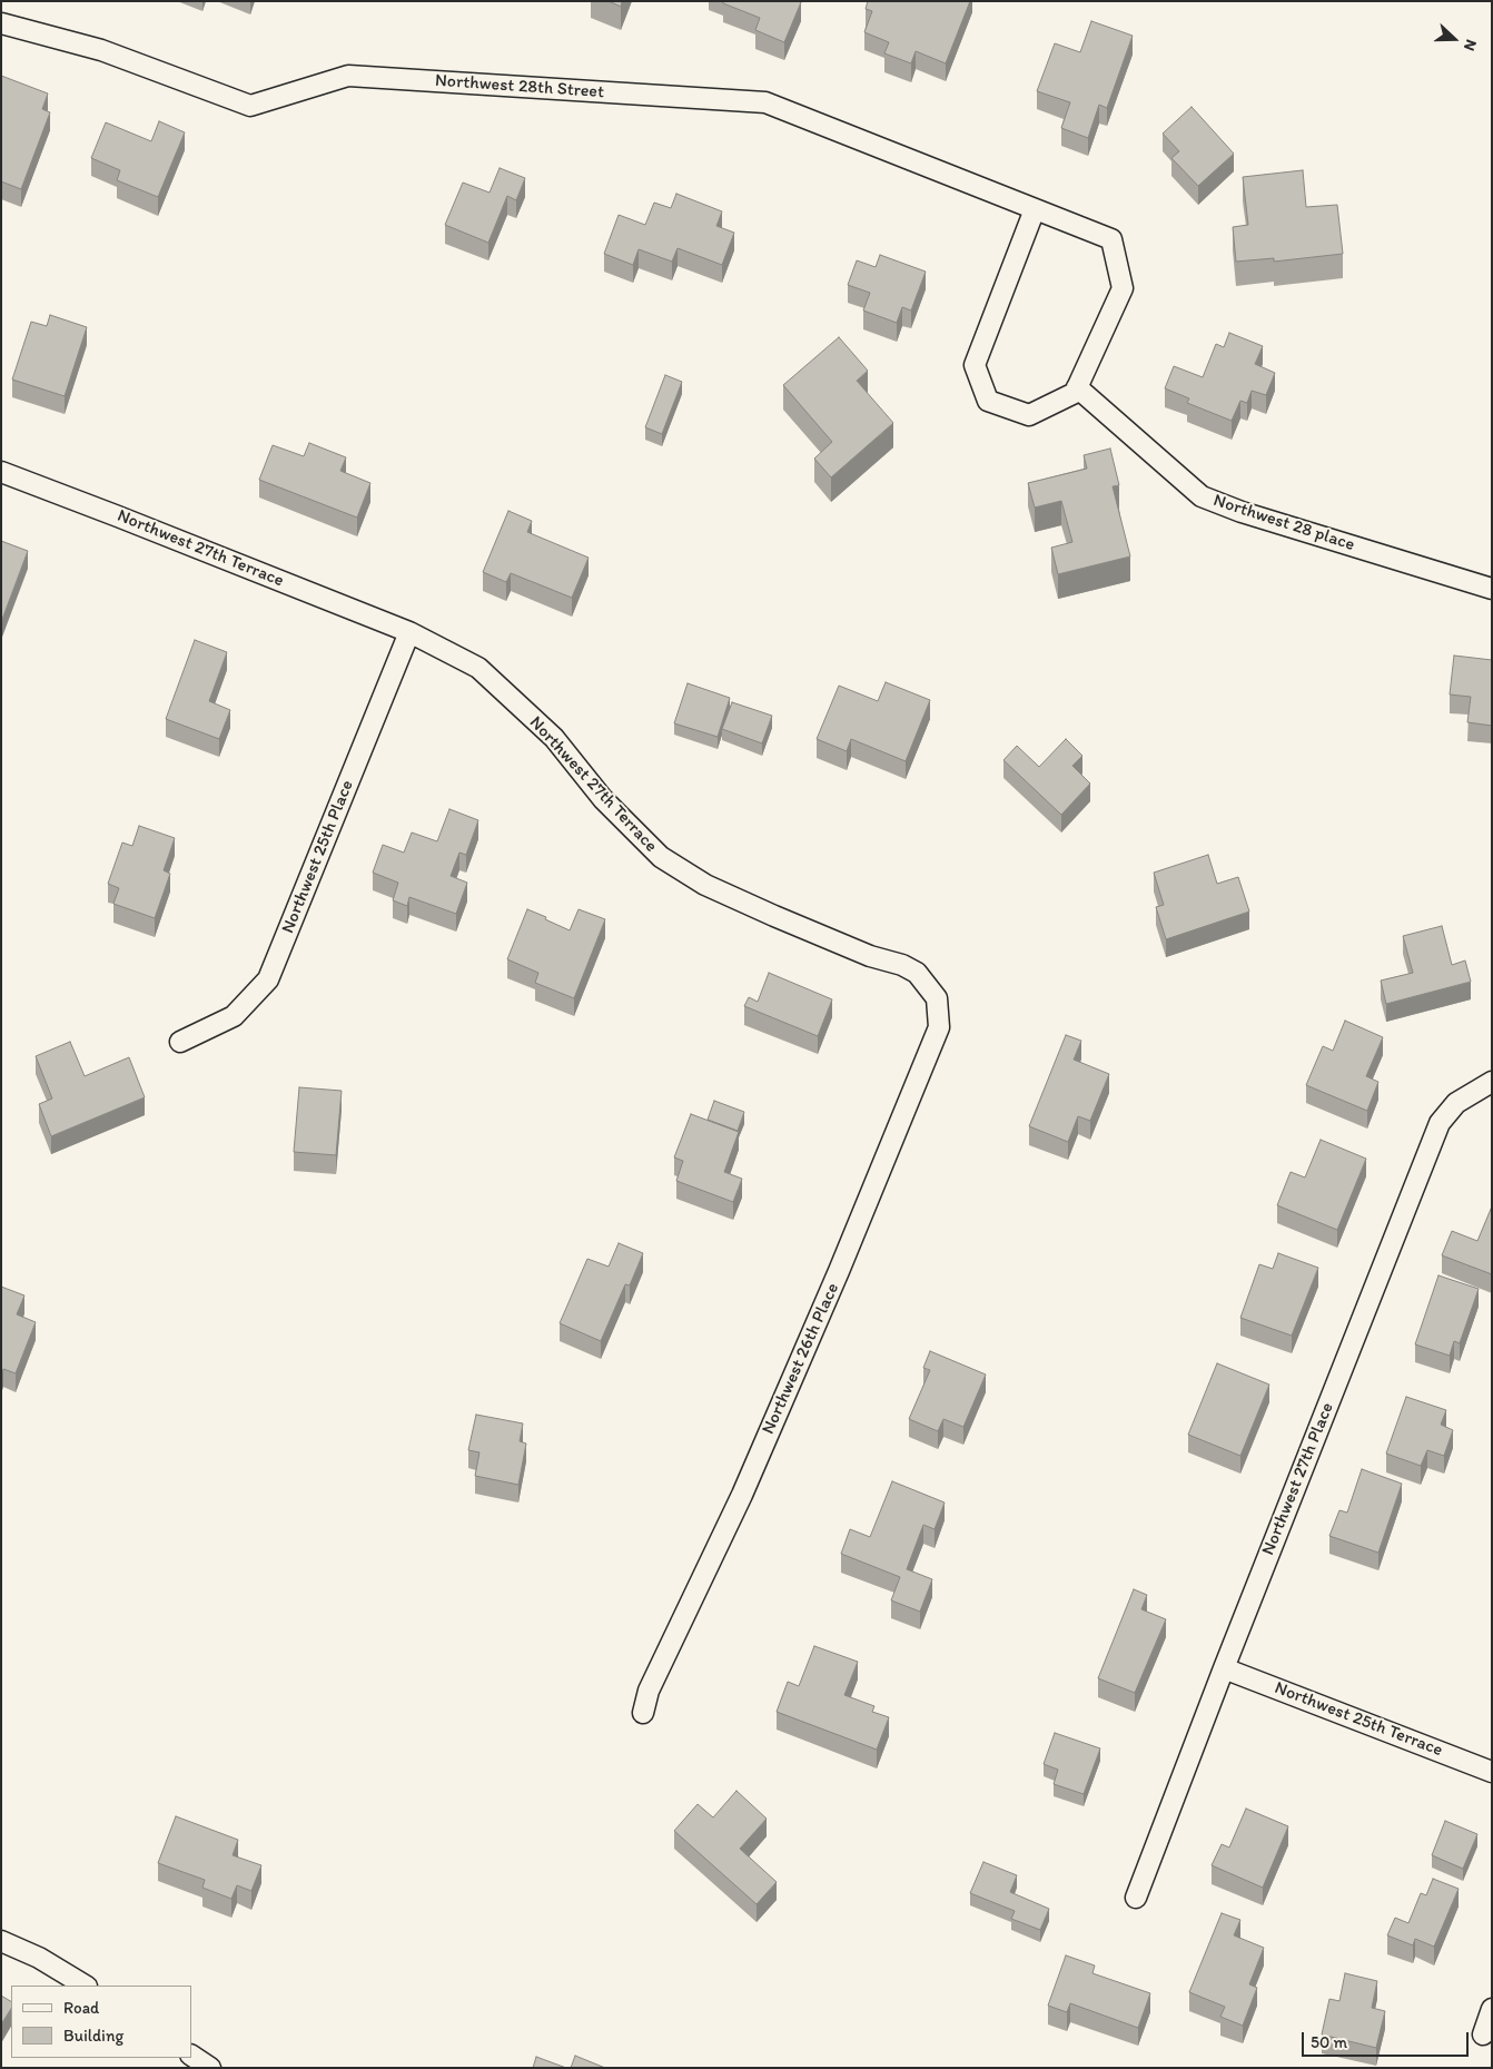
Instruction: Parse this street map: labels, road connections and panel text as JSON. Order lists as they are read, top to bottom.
{
  "streets": {
    "street": [
      "Northwest 28th Street",
      "Northwest 28 place",
      "Northwest 27th Terrace",
      "Northwest 25th Place",
      "Northwest 26th Place",
      "Northwest 27th Place",
      "Northwest 25th Terrace"
    ]
  },
  "crossings": [
    ["Northwest 28th Street", "Northwest 28 place"],
    ["Northwest 27th Terrace", "Northwest 25th Place"],
    ["Northwest 27th Terrace", "Northwest 26th Place"],
    ["Northwest 27th Place", "Northwest 25th Terrace"]
  ],
  "legend": ["Road", "Building"],
  "scale_bar": "50 m",
  "north": "right"
}
